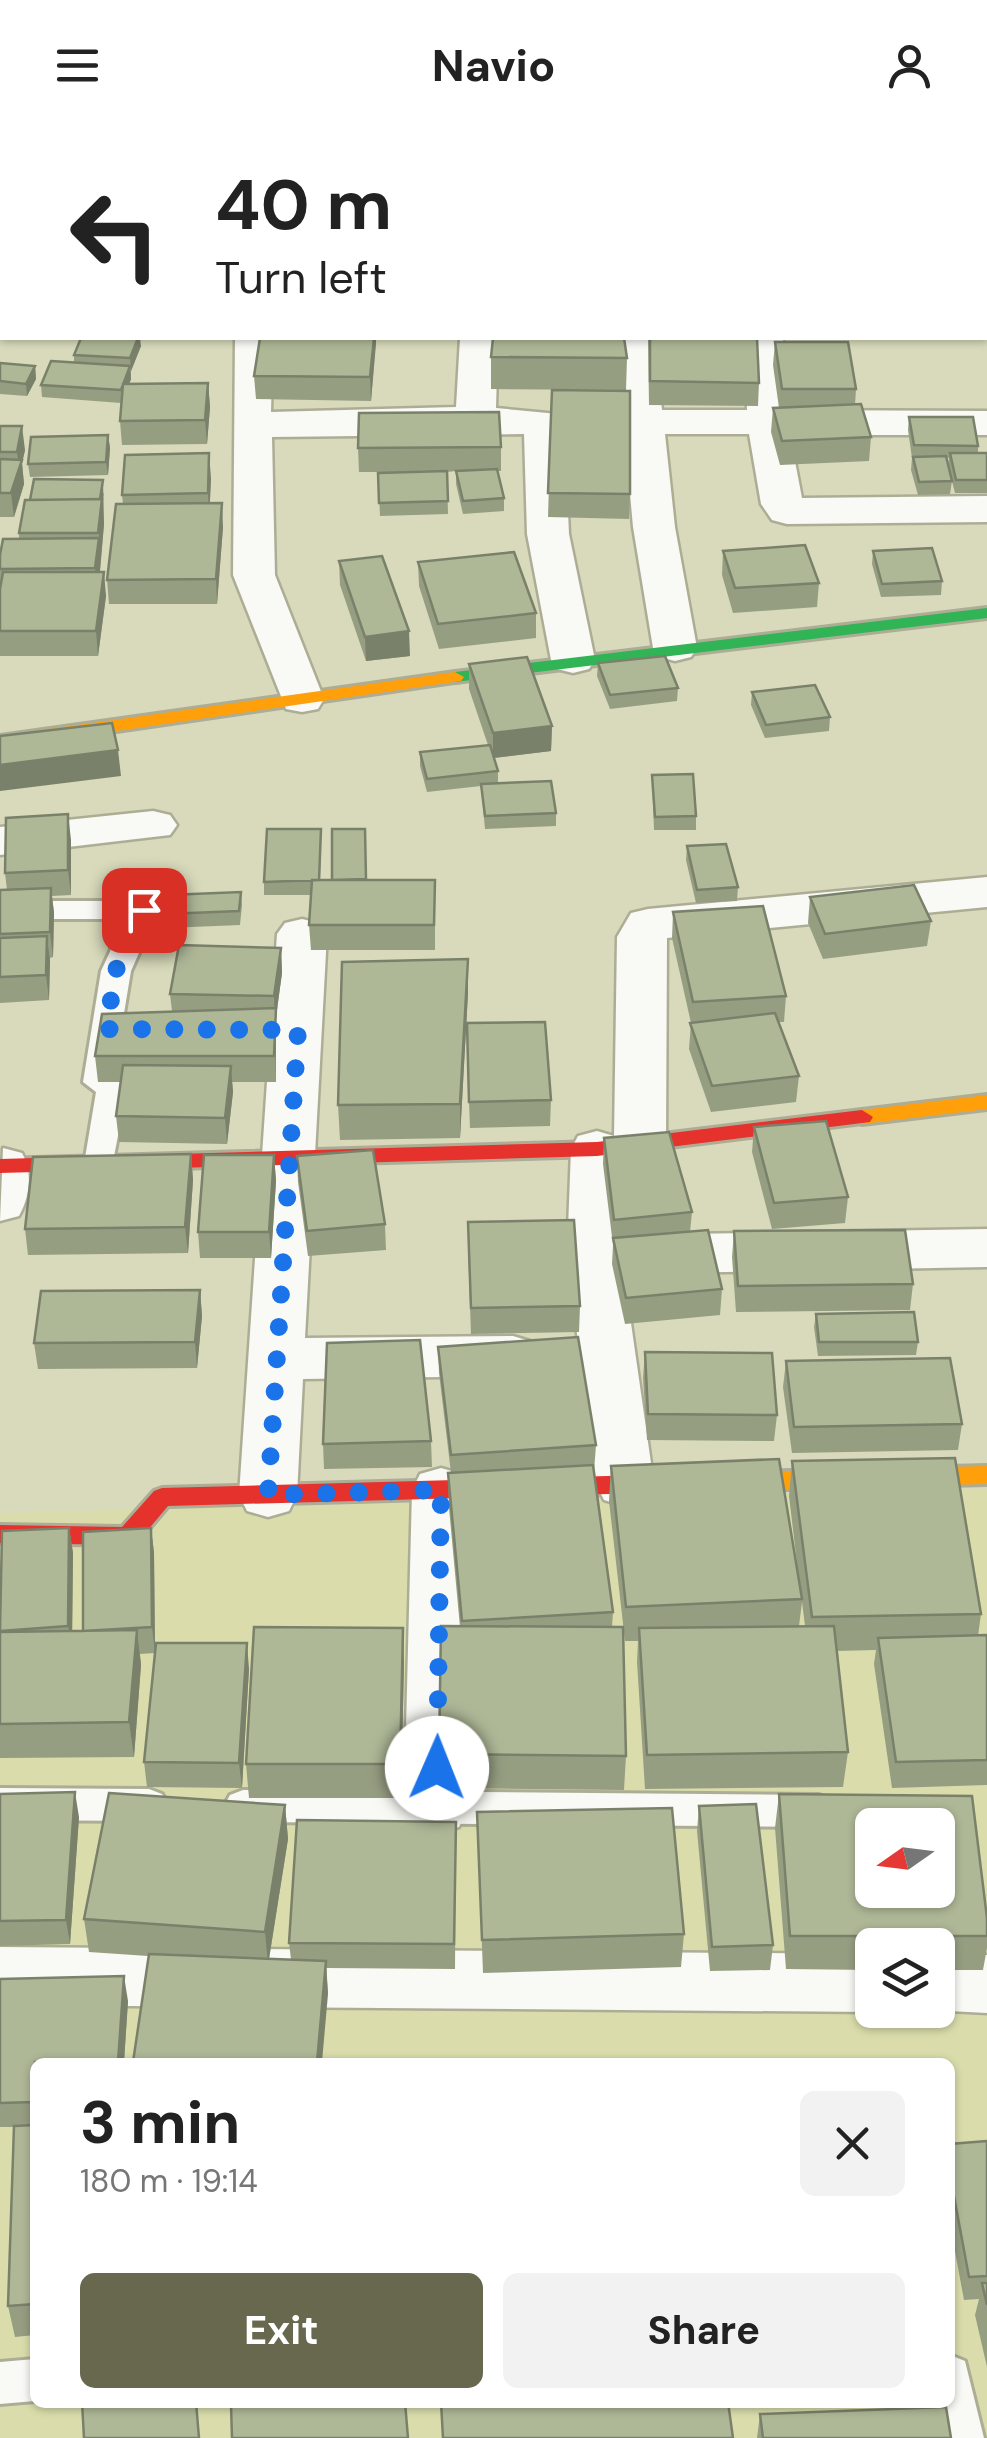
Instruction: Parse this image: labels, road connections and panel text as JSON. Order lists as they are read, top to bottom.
{
  "north": "left",
  "page": {
    "header": "Navio",
    "turn": ["40 m", "Turn left"],
    "heading": ["3 min", "180 m · 19:14"],
    "buttons": ["Exit", "Share"]
  }
}
